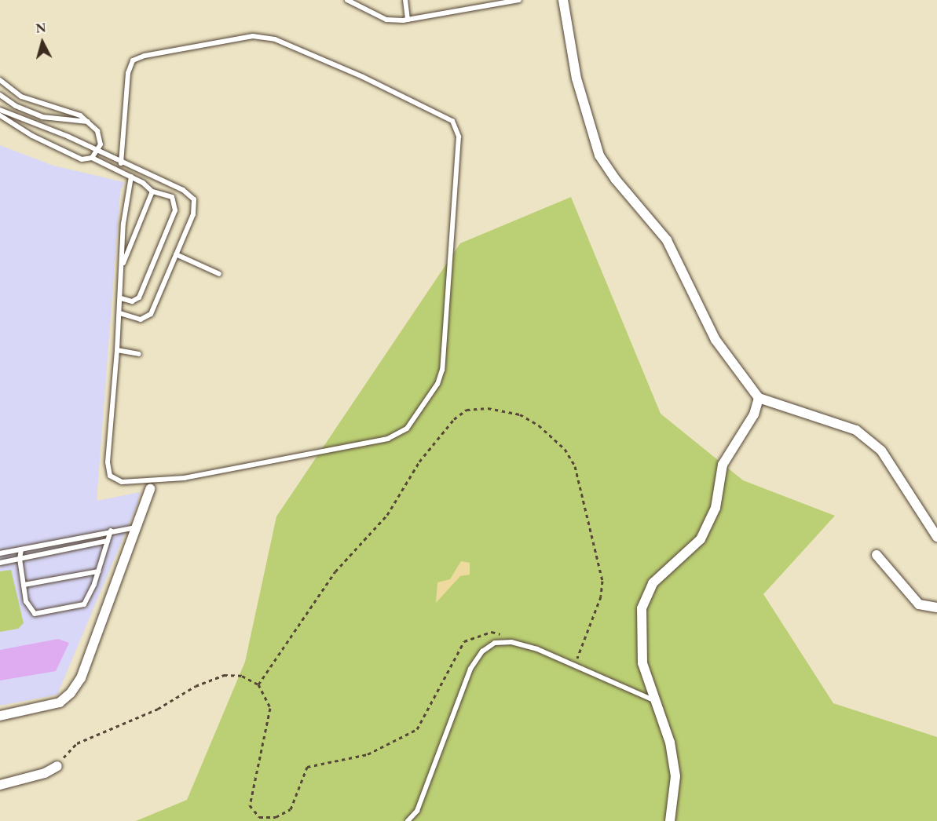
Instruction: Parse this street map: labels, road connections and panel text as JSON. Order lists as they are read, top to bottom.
{
  "north": "top"
}
